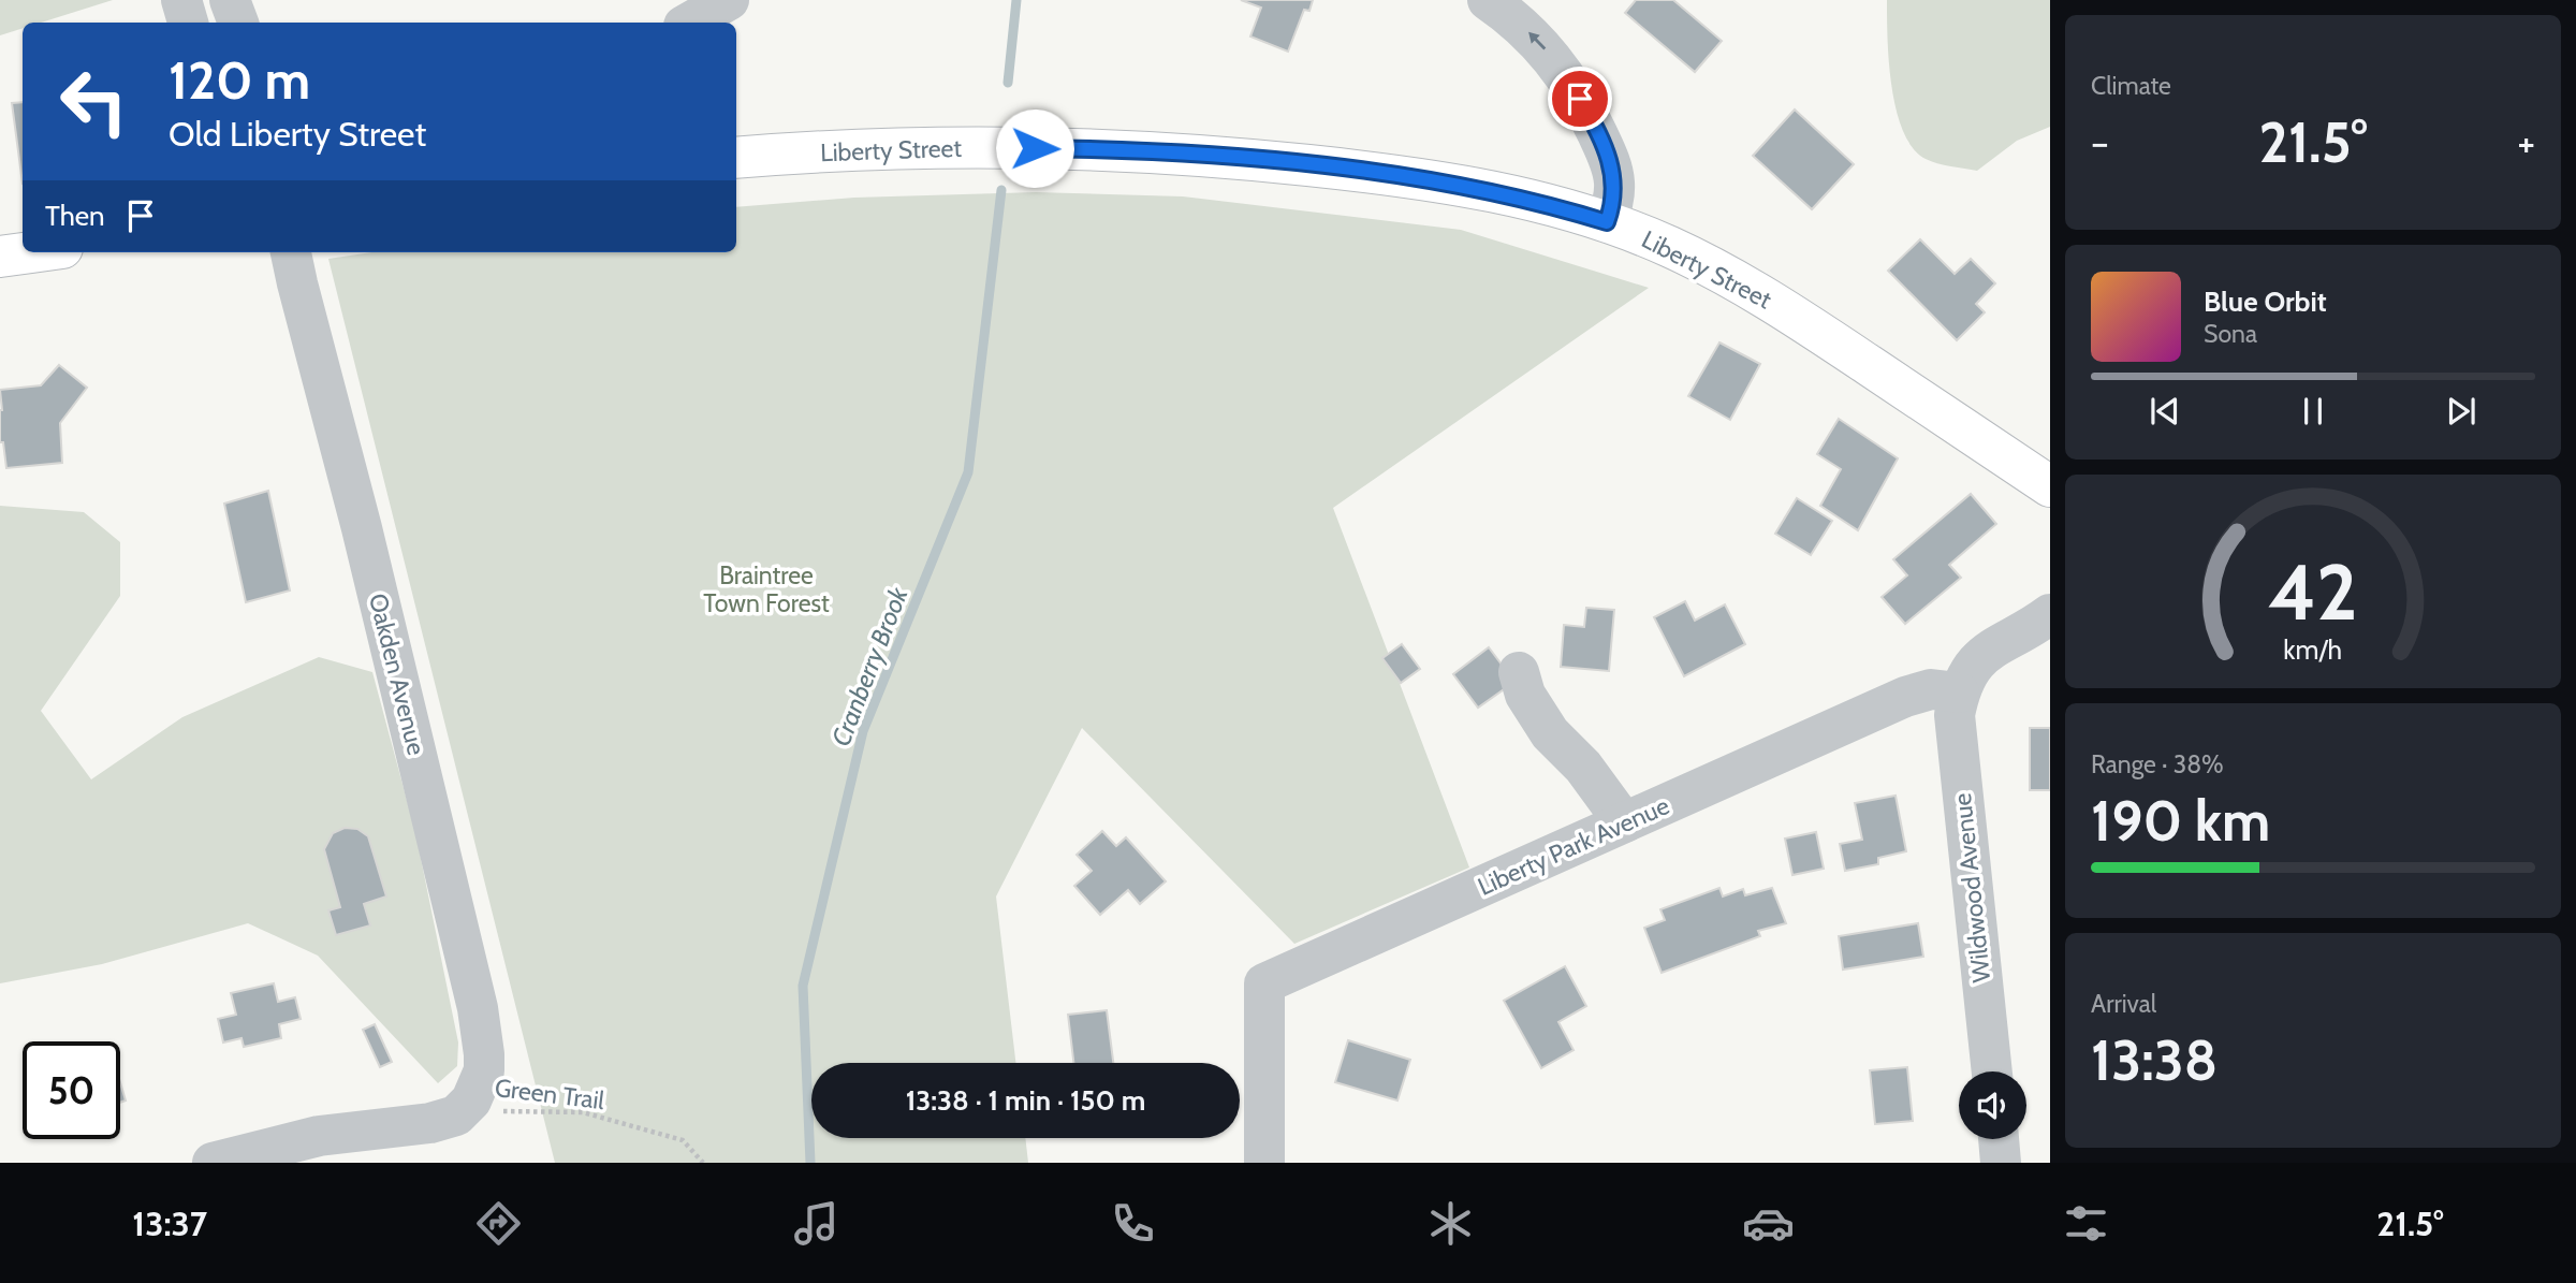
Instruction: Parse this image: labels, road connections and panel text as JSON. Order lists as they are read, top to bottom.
{
  "streets": {
    "main road": ["Liberty Street"],
    "street": ["Oakden Avenue", "Liberty Park Avenue", "Wildwood Avenue"],
    "path": ["Green Trail"]
  },
  "crossings": [
    ["Oakden Avenue", "Green Trail"],
    ["Liberty Park Avenue", "Wildwood Avenue"]
  ],
  "water": ["Cranberry Brook"],
  "parks": ["Braintree Town Forest"],
  "page": {
    "tile": [
      "Climate",
      ["Range · 38%", "190 km"],
      ["Arrival", "13:38"]
    ],
    "turn": ["120 m", "Old Liberty Street"],
    "heat": ["−", "21.5°", "+"],
    "then": "Then",
    "song": ["Blue Orbit", "Sona"],
    "limit": "50",
    "trip": "13:38 · 1 min · 150 m",
    "tabs": ["13:37", "21.5°"],
    "gauge": ["42", "km/h"]
  }
}
